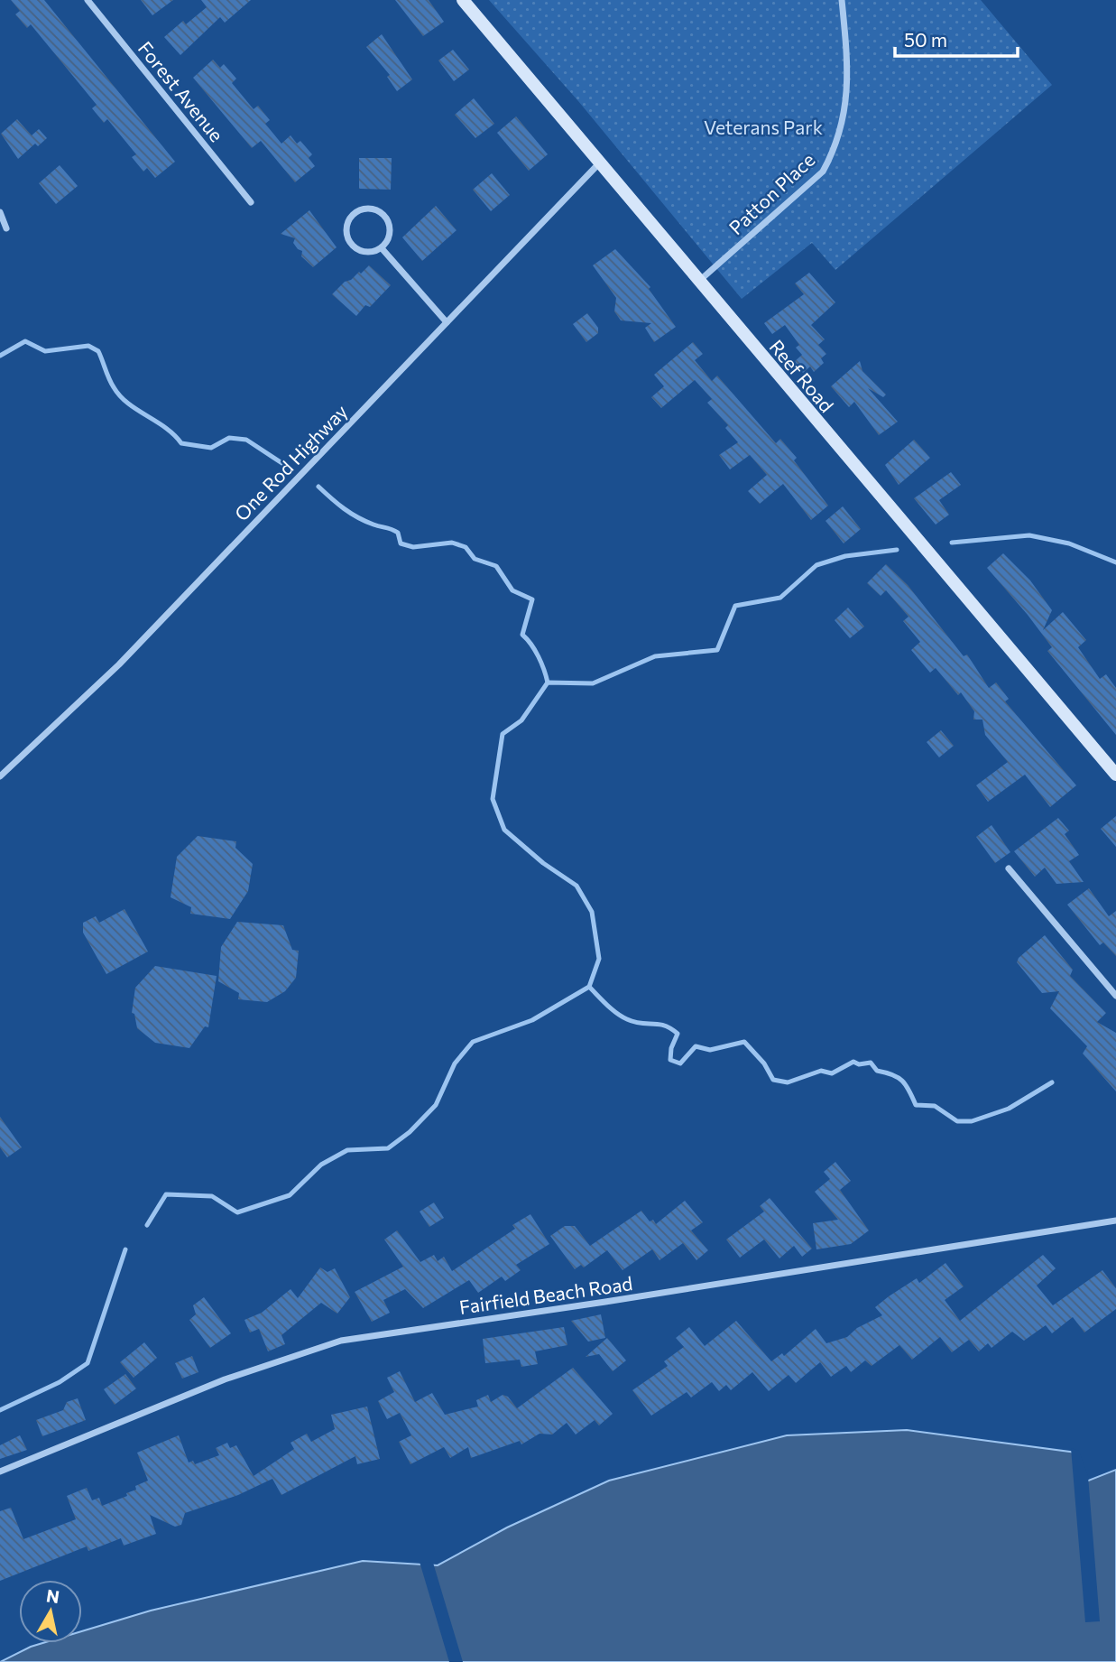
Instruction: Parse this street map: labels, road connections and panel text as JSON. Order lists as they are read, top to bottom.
{
  "streets": {
    "street": [
      "Forest Avenue",
      "Patton Place",
      "Reef Road",
      "One Rod Highway",
      "Fairfield Beach Road"
    ]
  },
  "crossings": [
    ["Patton Place", "Reef Road"],
    ["Reef Road", "One Rod Highway"]
  ],
  "parks": ["Veterans Park"],
  "scale_bar": "50 m",
  "north": "top"
}
